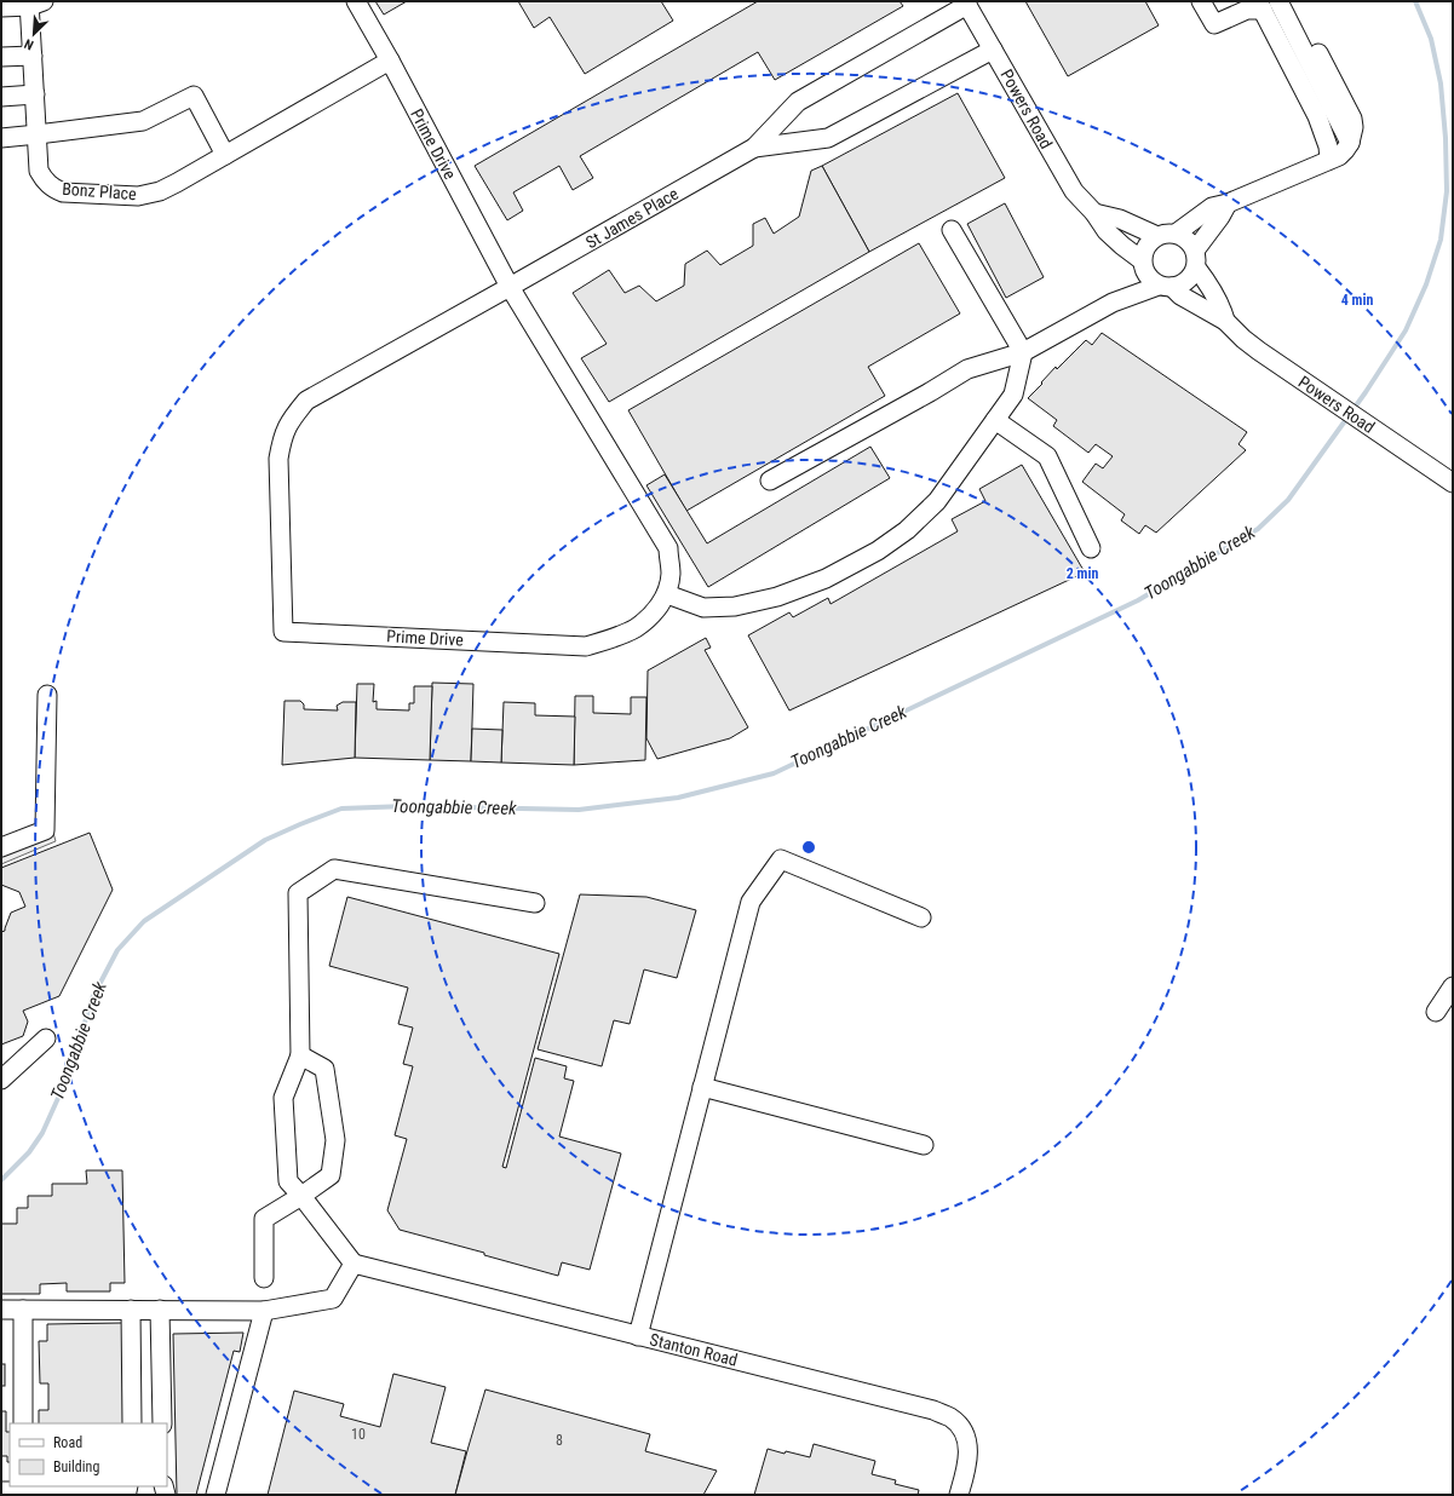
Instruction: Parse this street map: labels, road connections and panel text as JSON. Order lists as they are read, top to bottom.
{
  "streets": {
    "street": [
      "Powers Road",
      "Prime Drive",
      "Bonz Place",
      "St James Place",
      "Stanton Road"
    ]
  },
  "crossings": [
    ["Prime Drive", "Bonz Place"],
    ["Prime Drive", "St James Place"]
  ],
  "water": ["Toongabbie Creek"],
  "house_numbers": ["10", "8"],
  "legend": ["Road", "Building"],
  "north": "bottom left",
  "rings": ["4 min", "2 min"]
}
